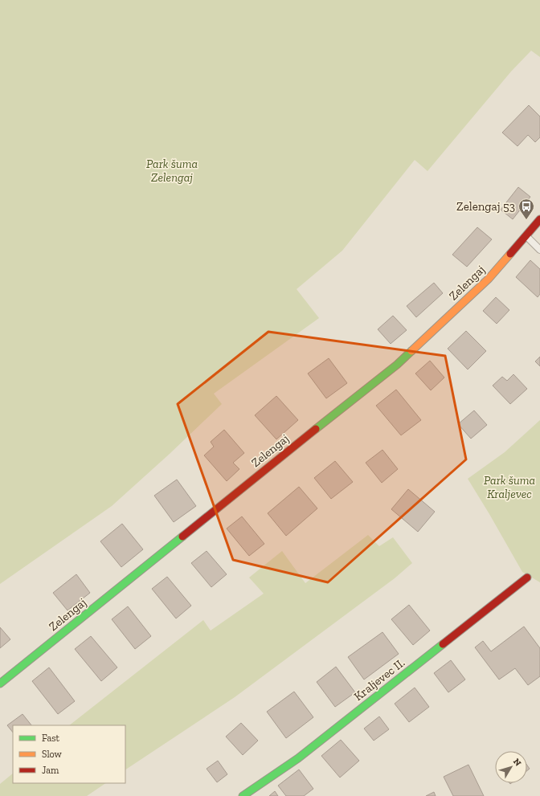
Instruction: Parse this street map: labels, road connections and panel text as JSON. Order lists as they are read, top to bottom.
{
  "streets": {
    "street": ["Zelengaj", "Kraljevec II."]
  },
  "parks": ["Park šuma Zelengaj", "Park šuma Kraljevec"],
  "places": {
    "bus stop": ["Zelengaj 53"]
  },
  "legend": ["Fast", "Slow", "Jam"],
  "north": "top right"
}
